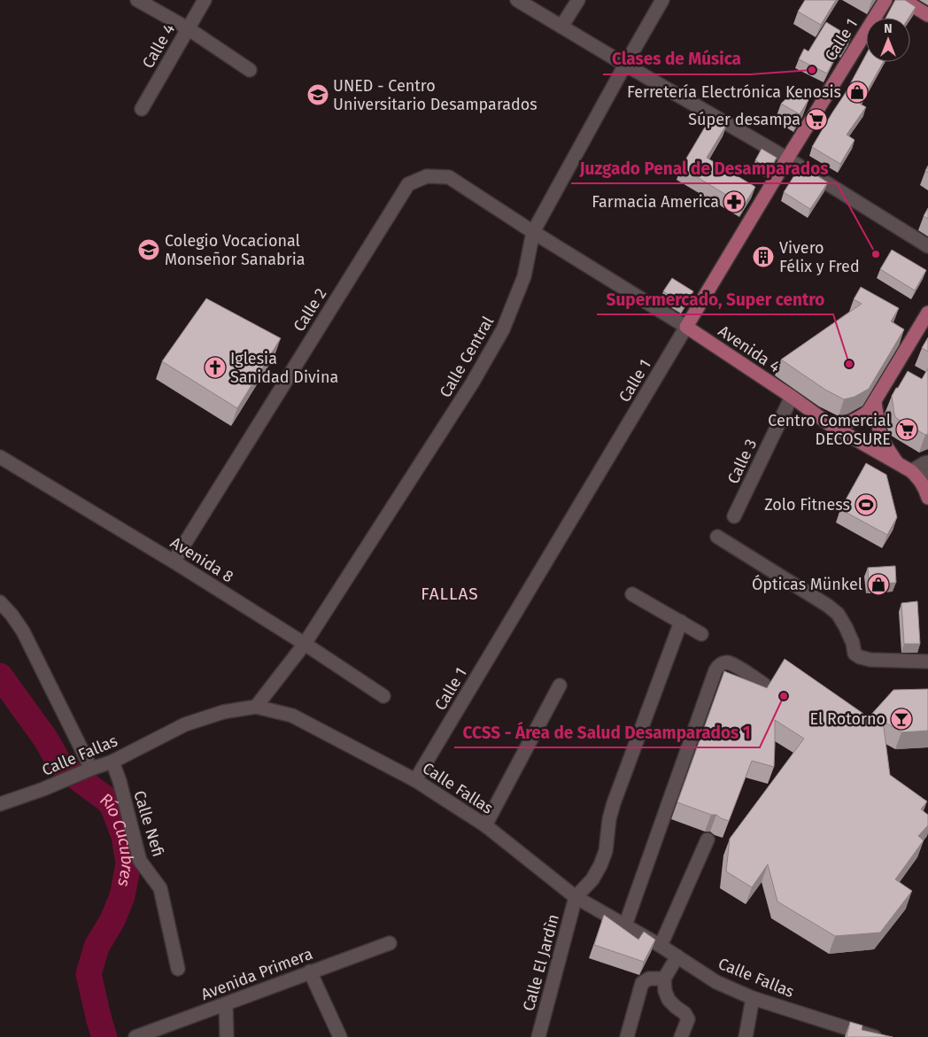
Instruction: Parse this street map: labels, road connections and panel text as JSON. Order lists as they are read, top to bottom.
{
  "streets": {
    "main road": ["Calle 1", "Avenida 4"],
    "street": [
      "Calle 4",
      "Calle 2",
      "Calle Central",
      "Calle 3",
      "Avenida 8",
      "Calle Fallas",
      "Calle Nefi",
      "Calle El Jardìn",
      "Avenida Primera"
    ]
  },
  "crossings": [
    ["Calle 1", "Avenida 4"],
    ["Calle 1", "Calle Fallas"],
    ["Calle 2", "Avenida 4"],
    ["Calle 2", "Avenida 8"],
    ["Avenida 4", "Calle Central"],
    ["Avenida 4", "Calle 3"],
    ["Calle Central", "Avenida 8"],
    ["Calle Central", "Calle Fallas"],
    ["Calle Fallas", "Calle Nefi"],
    ["Calle Fallas", "Calle El Jardìn"]
  ],
  "districts": ["FALLAS"],
  "water": ["Río Cucubres"],
  "places": {
    "other": [
      "Clases de Música",
      "Juzgado Penal de Desamparados",
      "Supermercado, Super centro",
      "CCSS - Área de Salud Desamparados 1"
    ],
    "shop": ["Ferretería Electrónica Kenosis", "Ópticas Münkel"],
    "school or university": ["UNED - Centro Universitario Desamparados", "Colegio Vocacional Monseñor Sanabria"],
    "supermarket": ["Súper desampa", "Centro Comercial DECOSURE"],
    "pharmacy": ["Farmacia America"],
    "building": ["Vivero Félix y Fred"],
    "church": ["Iglesia Sanidad Divina"],
    "sports": ["Zolo Fitness"],
    "bar": ["El Rotorno"]
  },
  "north": "top"
}
